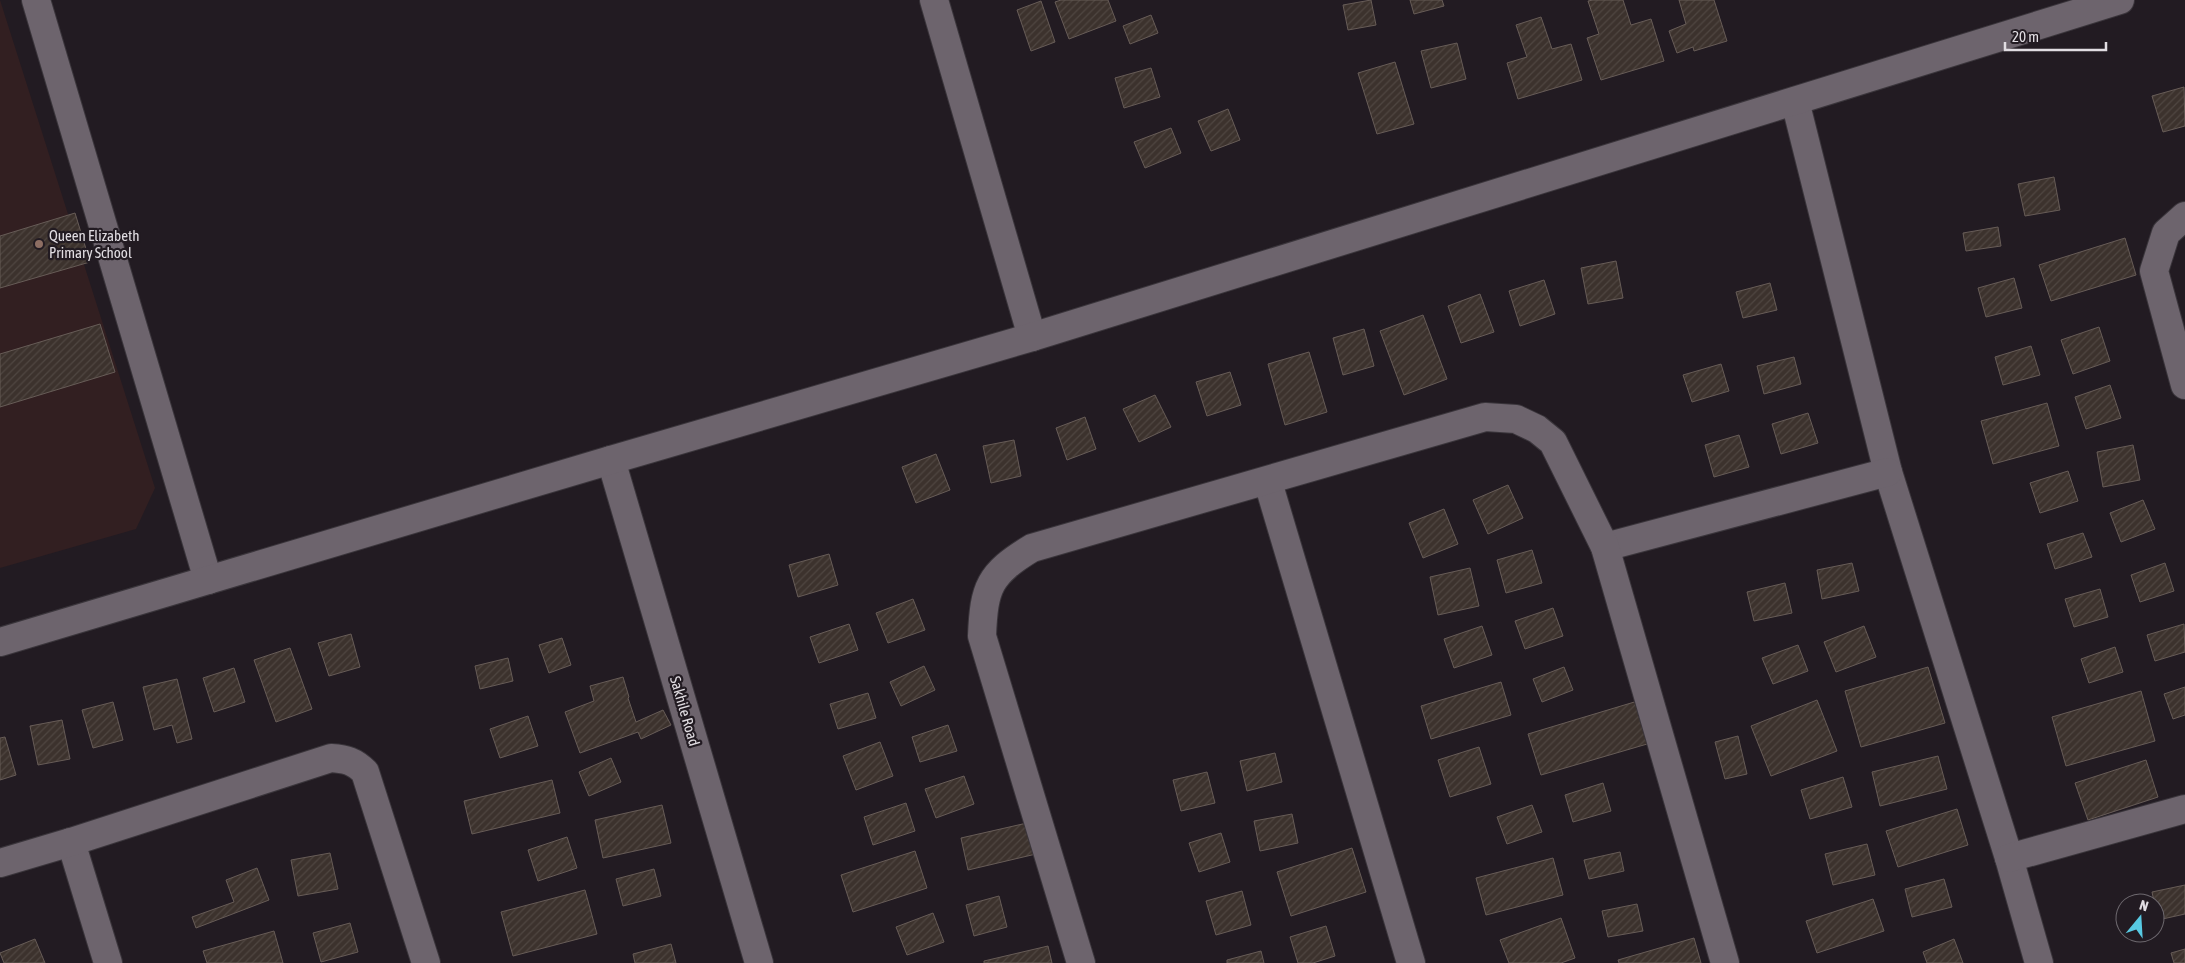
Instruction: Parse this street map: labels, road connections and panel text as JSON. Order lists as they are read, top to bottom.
{
  "streets": {
    "street": ["Sakhile Road"]
  },
  "places": ["Queen Elizabeth Primary School"],
  "scale_bar": "20 m",
  "north": "top"
}
